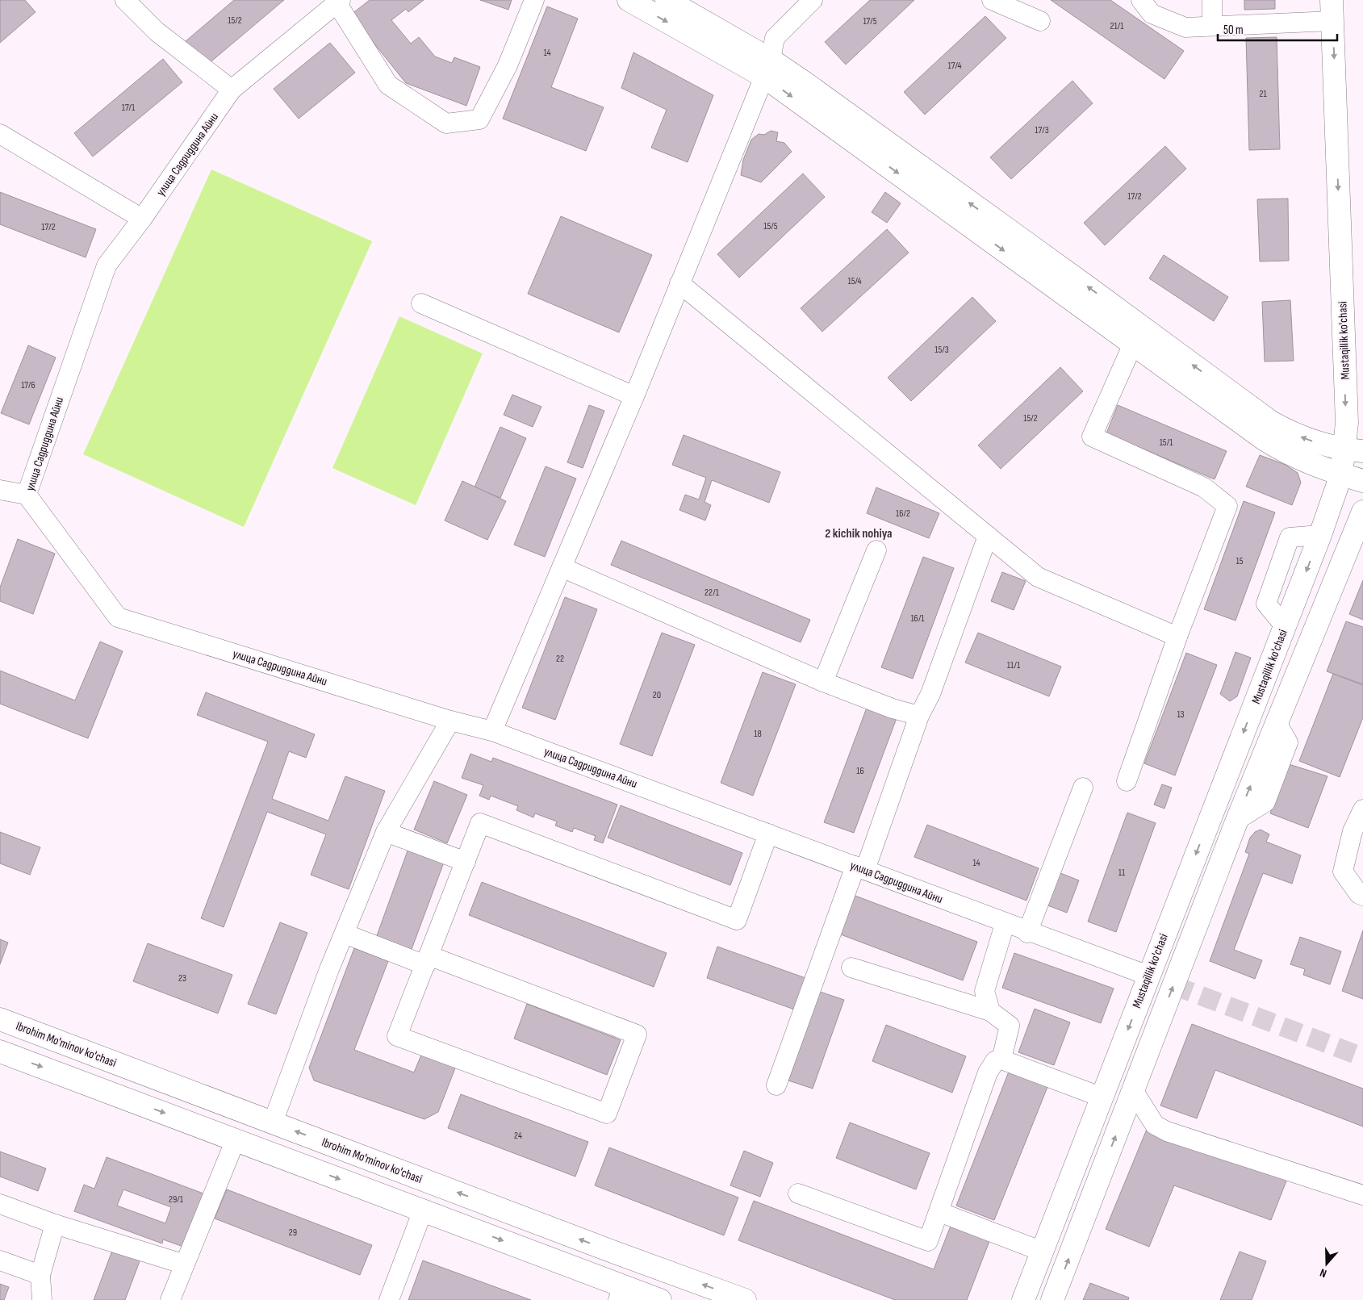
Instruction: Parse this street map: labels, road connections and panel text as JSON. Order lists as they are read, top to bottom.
{
  "streets": {
    "main road": ["Mustaqillik ko'chasi", "Ibrohim Mo'minov ko'chasi"],
    "street": ["улица Садриддина Айни"]
  },
  "crossings": [
    ["улица Садриддина Айни", "Mustaqillik ko'chasi"]
  ],
  "districts": ["2 kichik nohiya"],
  "house_numbers": [
    "15/2",
    "17/5",
    "21/1",
    "14",
    "17/4",
    "21",
    "17/1",
    "17/3",
    "17/2",
    "15/5",
    "17/2",
    "15/4",
    "15/3",
    "17/6",
    "15/2",
    "15/1",
    "16/2",
    "15",
    "22/1",
    "16/1",
    "22",
    "11/1",
    "20",
    "13",
    "18",
    "16",
    "14",
    "11",
    "23",
    "24",
    "29/1",
    "29"
  ],
  "scale_bar": "50 m",
  "north": "bottom"
}
